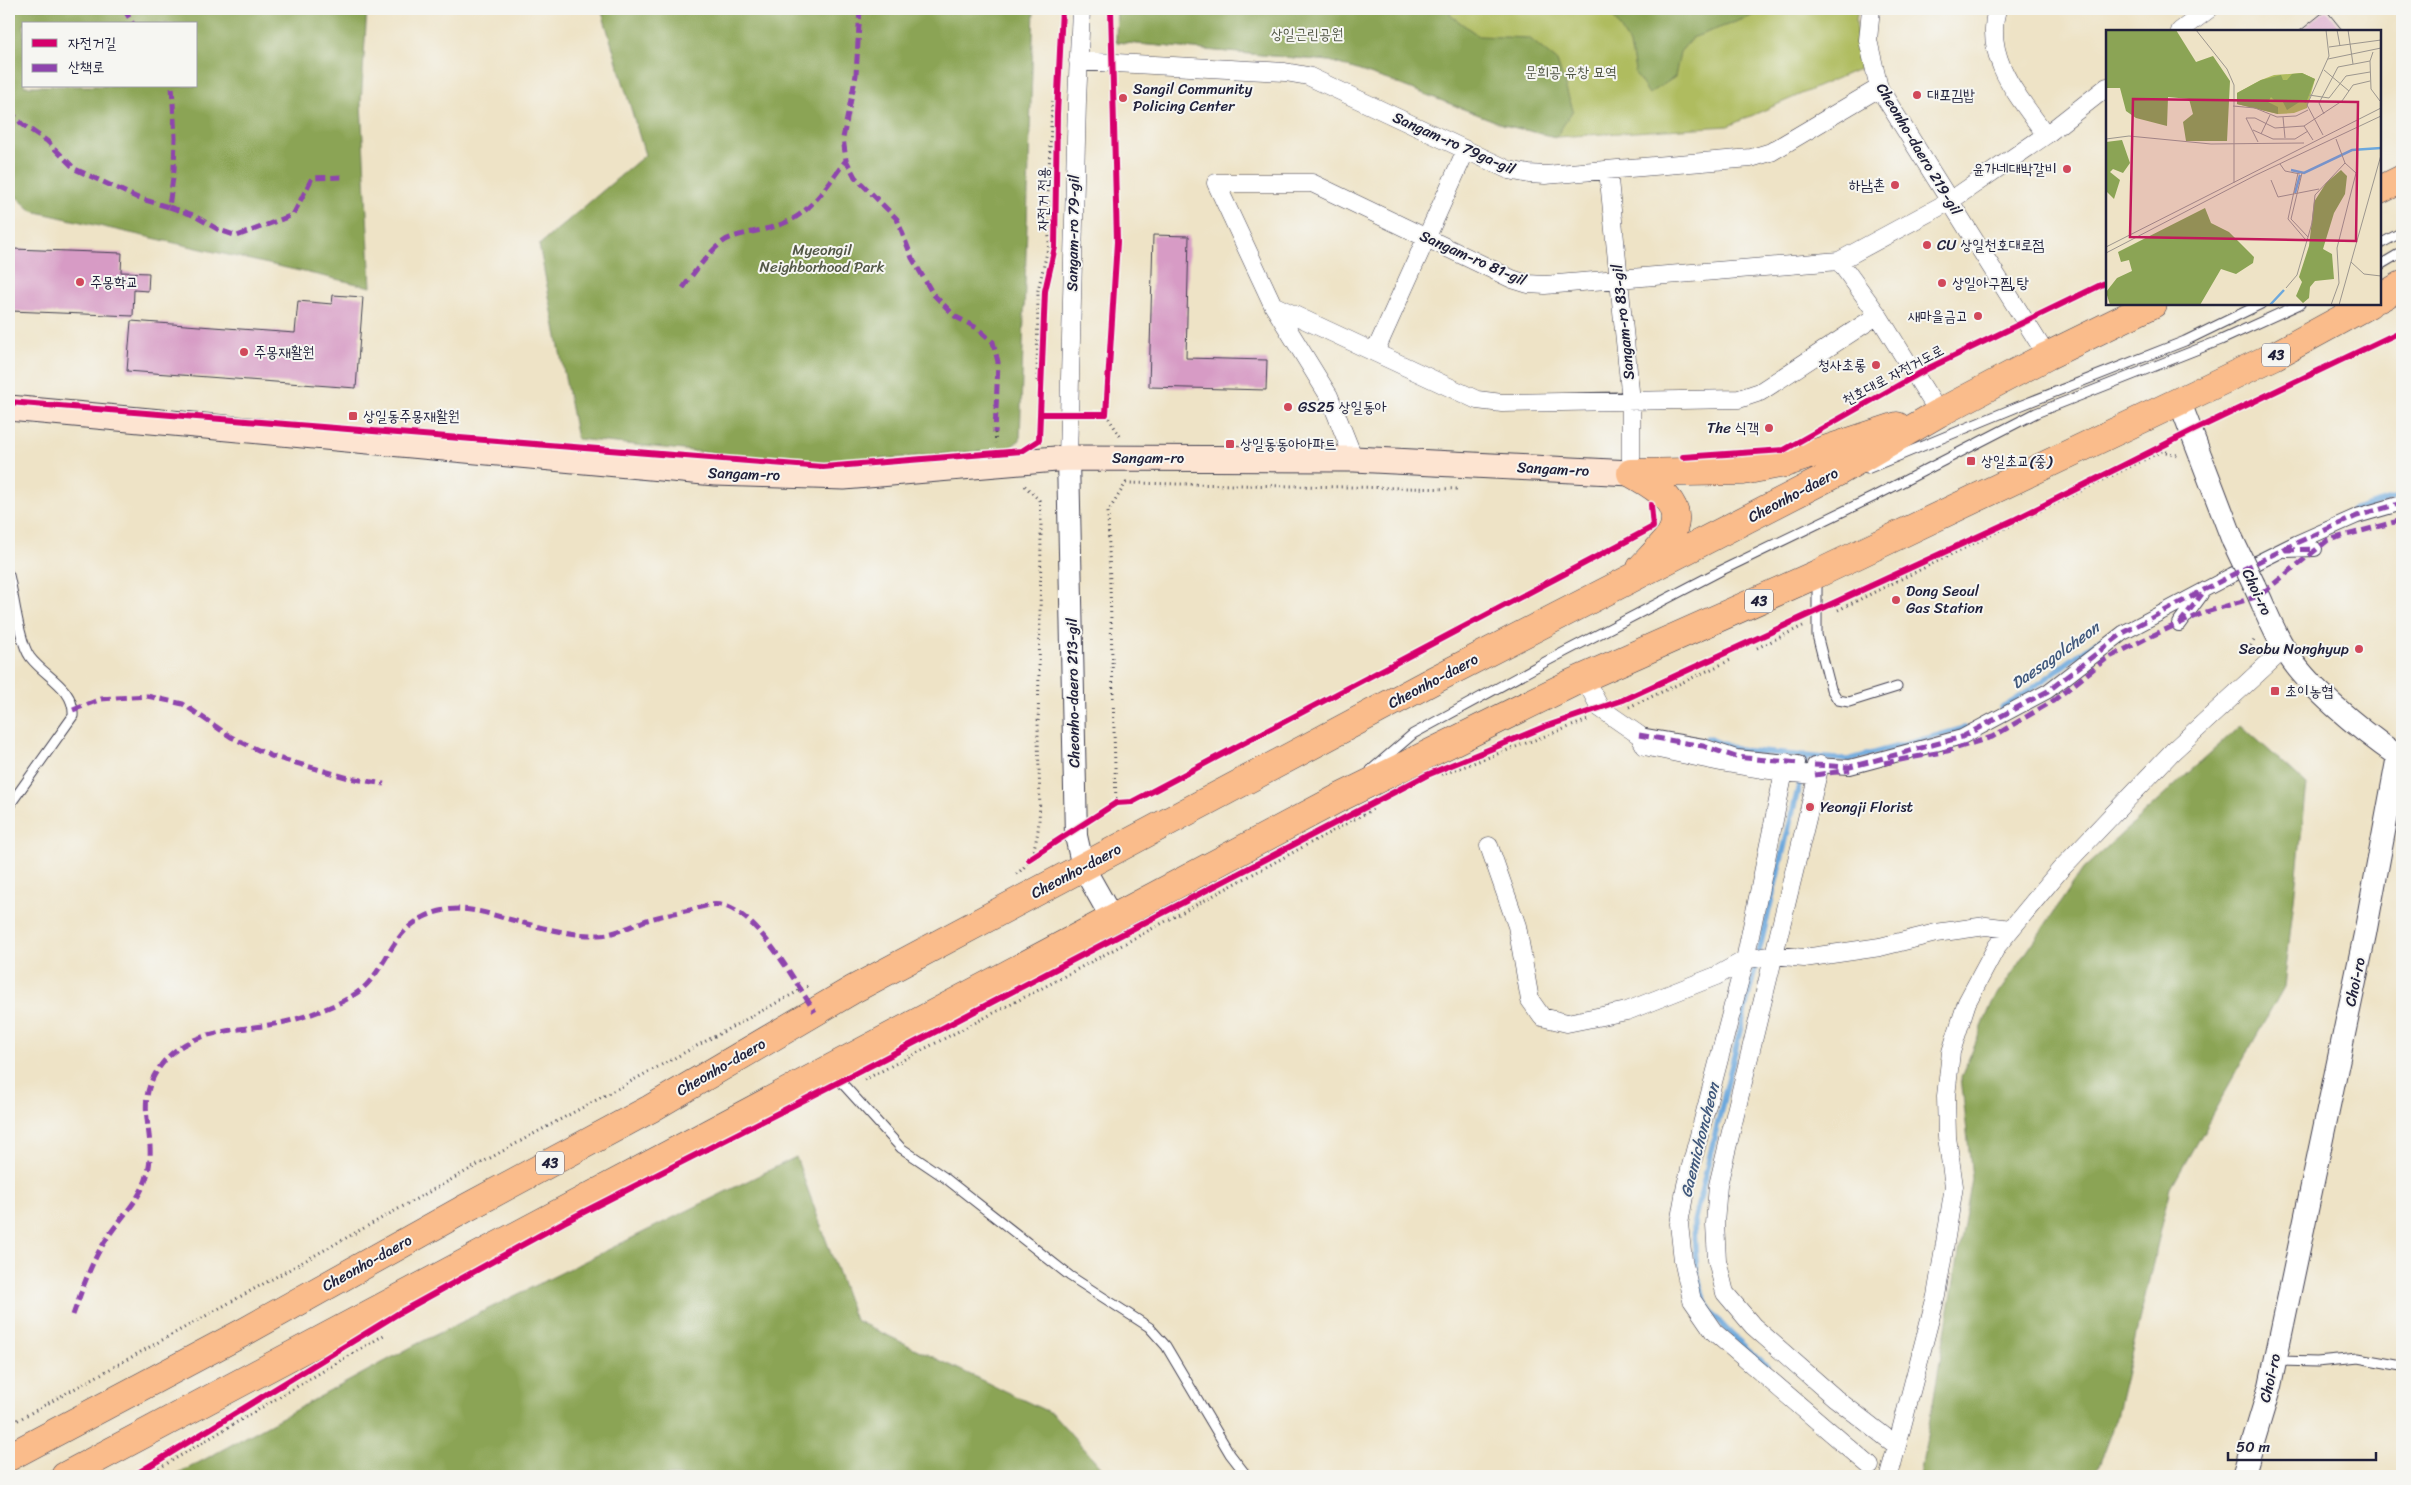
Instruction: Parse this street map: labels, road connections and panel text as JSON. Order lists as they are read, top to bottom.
{
  "streets": {
    "main road": ["43", "Sangam-ro", "Cheonho-daero"],
    "street": [
      "Sangam-ro 79ga-gil",
      "Cheonho-daero 219-gil",
      "Sangam-ro 79-gil",
      "Sangam-ro 81-gil",
      "Sangam-ro 83-gil",
      "Choi-ro",
      "Cheonho-daero 213-gil"
    ],
    "cycle path": ["자전거 전용", "천호대로 자전거도로"]
  },
  "crossings": [
    ["Sangam-ro 79ga-gil", "Cheonho-daero 219-gil"],
    ["Sangam-ro 79ga-gil", "Sangam-ro 79-gil"],
    ["Sangam-ro 79ga-gil", "Sangam-ro 83-gil"],
    ["Cheonho-daero 219-gil", "Sangam-ro 81-gil"],
    ["Cheonho-daero 219-gil", "Cheonho-daero"],
    ["자전거 전용", "Sangam-ro 79-gil"],
    ["Sangam-ro 79-gil", "Sangam-ro"],
    ["Sangam-ro 79-gil", "Cheonho-daero 213-gil"],
    ["Sangam-ro 81-gil", "Sangam-ro 83-gil"],
    ["Sangam-ro 81-gil", "Sangam-ro"],
    ["Sangam-ro 83-gil", "Sangam-ro"],
    ["43", "Cheonho-daero 213-gil"],
    ["Sangam-ro", "Cheonho-daero 213-gil"],
    ["Cheonho-daero", "Cheonho-daero 213-gil"]
  ],
  "water": ["Daesagolcheon", "Gaemichoncheon"],
  "parks": ["상일근린공원", "문희공 유창 묘역", "Myeongil Neighborhood Park"],
  "places": {
    "other": [
      "대포김밥",
      "Sangil Community Policing Center",
      "윤가네대박갈비",
      "하남촌",
      "CU 상일천호대로점",
      "주몽학교",
      "상일아구찜,탕",
      "새마을금고",
      "주몽재활원",
      "청사초롱",
      "GS25 상일동아",
      "The 식객",
      "Dong Seoul Gas Station",
      "Seobu Nonghyup",
      "Yeongji Florist"
    ],
    "transit": [
      "상일동주몽재활원",
      "상일동동아아파트",
      "상일초교(중)",
      "초이농협"
    ]
  },
  "legend": ["자전거길", "산책로"],
  "scale_bar": "50 m"
}
